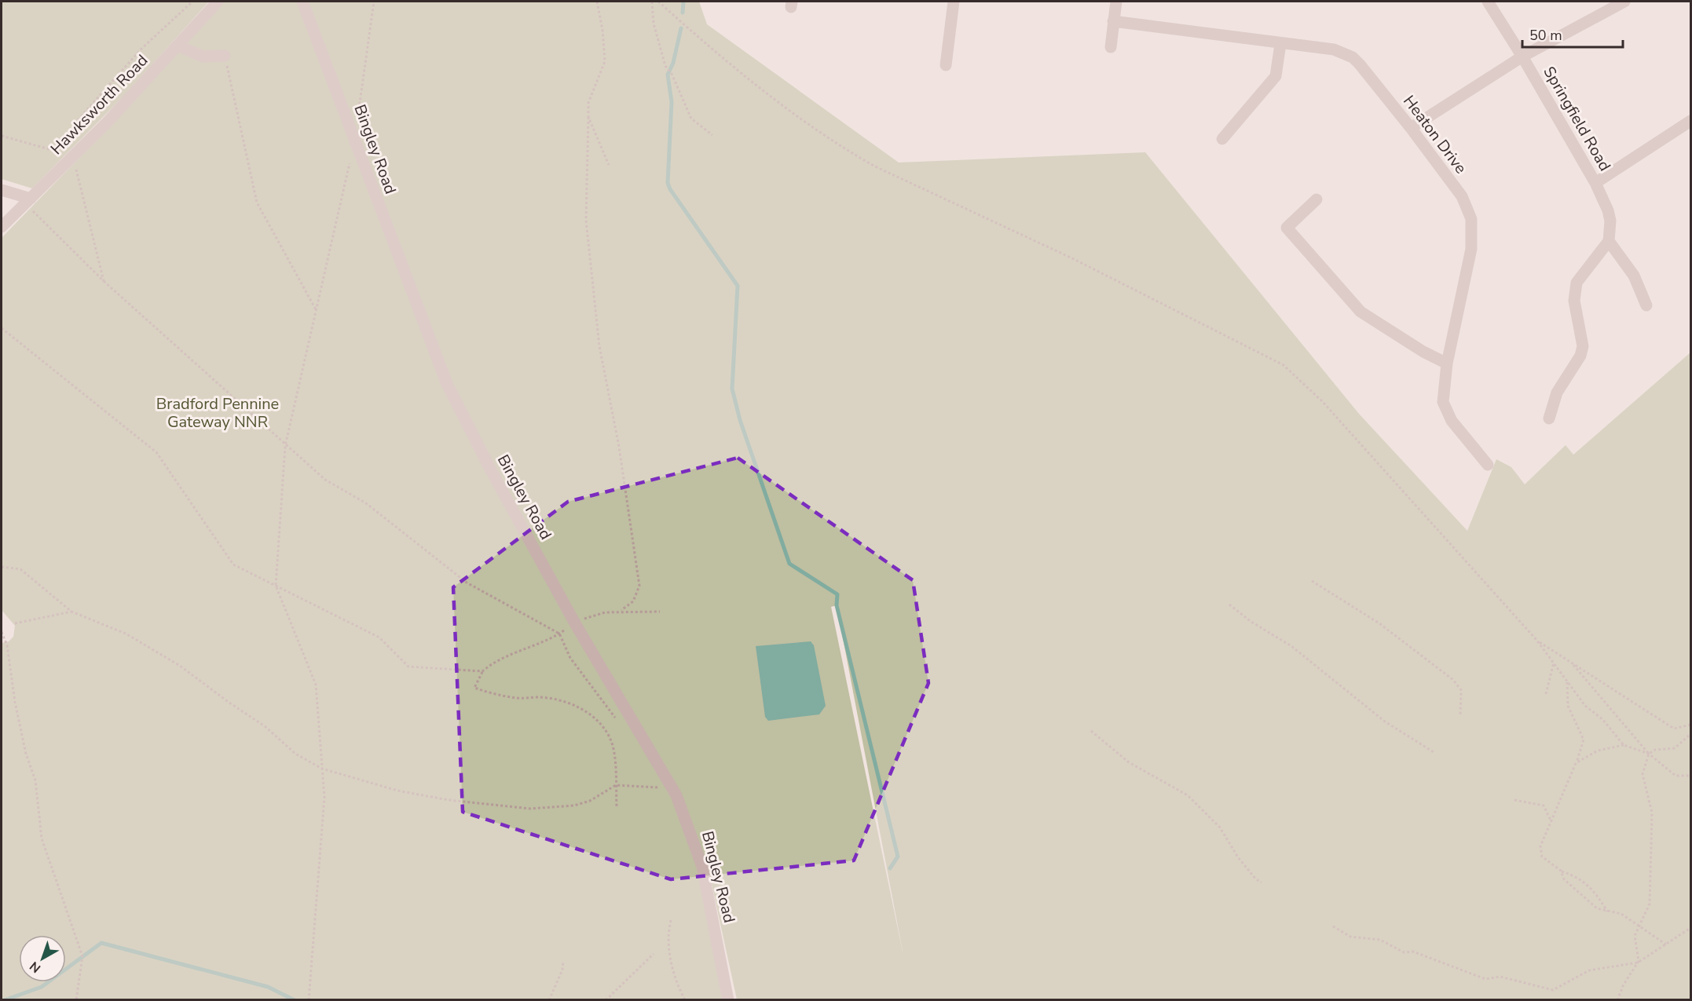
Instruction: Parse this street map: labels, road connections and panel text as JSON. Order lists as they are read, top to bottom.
{
  "streets": {
    "street": [
      "Hawksworth Road",
      "Springfield Road",
      "Heaton Drive",
      "Bingley Road"
    ]
  },
  "parks": ["Bradford Pennine Gateway NNR"],
  "scale_bar": "50 m",
  "north": "bottom left"
}
